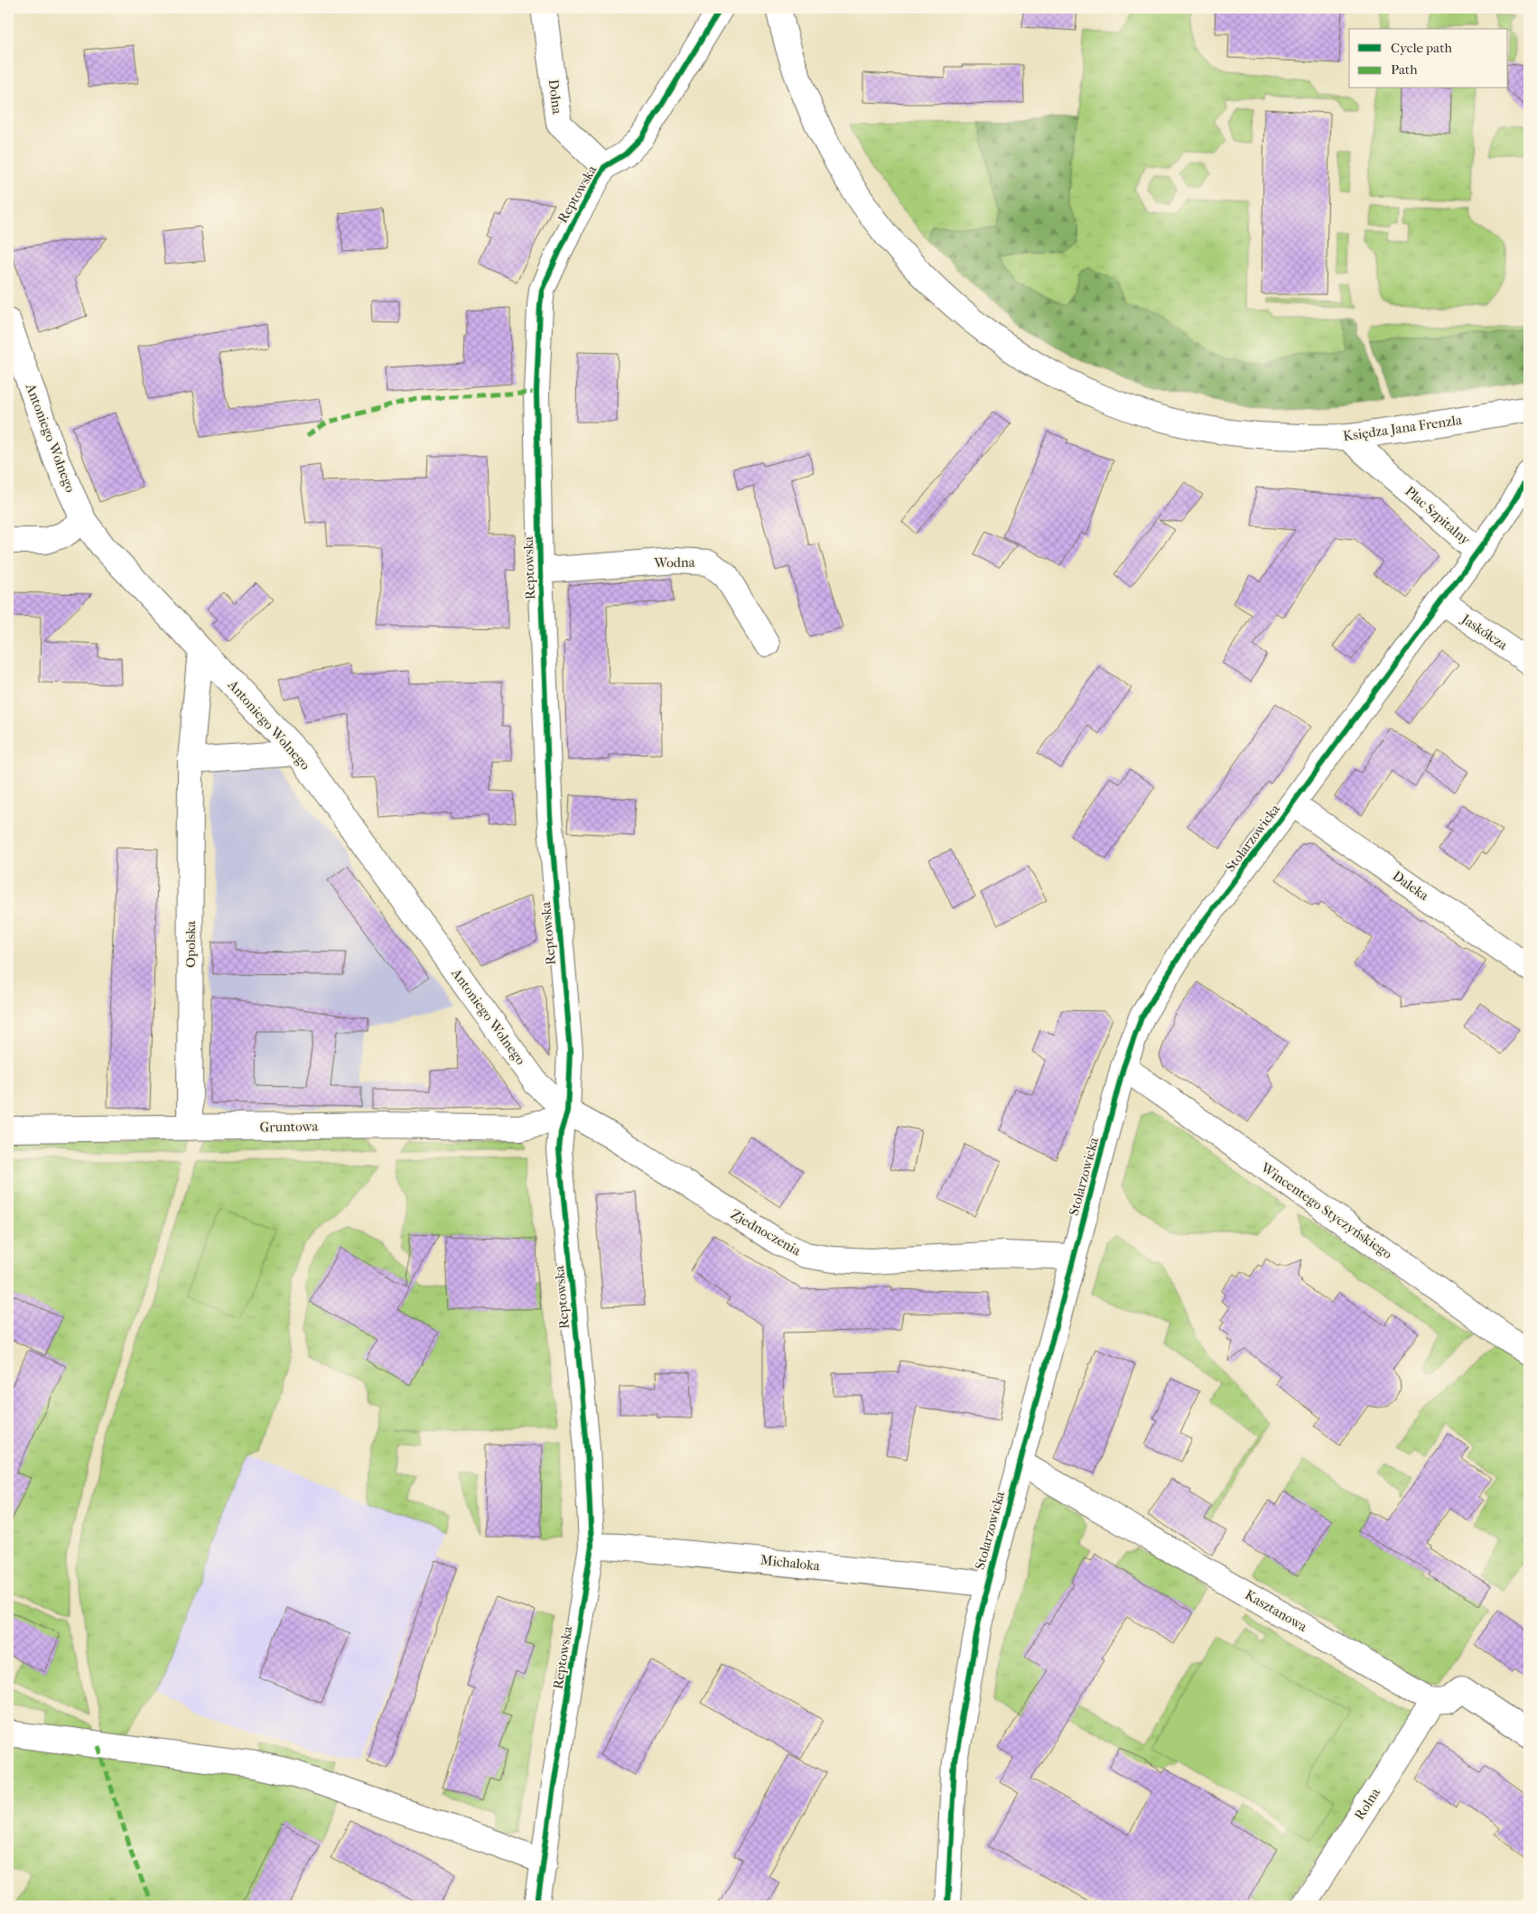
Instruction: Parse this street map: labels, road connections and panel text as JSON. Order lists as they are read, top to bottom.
{
  "streets": {
    "street": [
      "Dolna",
      "Reptowska",
      "Księdza Jana Frenzla",
      "Antoniego Wolnego",
      "Plac Szpitalny",
      "Wodna",
      "Jaskółcza",
      "Stolarzowicka",
      "Daleka",
      "Opolska",
      "Gruntowa",
      "Wincentego Styczyńskiego",
      "Zjednoczenia",
      "Michaloka",
      "Kasztanowa",
      "Rolna"
    ]
  },
  "crossings": [
    ["Dolna", "Reptowska"],
    ["Reptowska", "Antoniego Wolnego"],
    ["Reptowska", "Wodna"],
    ["Reptowska", "Gruntowa"],
    ["Reptowska", "Zjednoczenia"],
    ["Reptowska", "Michaloka"],
    ["Księdza Jana Frenzla", "Plac Szpitalny"],
    ["Antoniego Wolnego", "Opolska"],
    ["Antoniego Wolnego", "Gruntowa"],
    ["Antoniego Wolnego", "Zjednoczenia"],
    ["Plac Szpitalny", "Stolarzowicka"],
    ["Jaskółcza", "Stolarzowicka"],
    ["Stolarzowicka", "Daleka"],
    ["Stolarzowicka", "Wincentego Styczyńskiego"],
    ["Stolarzowicka", "Zjednoczenia"],
    ["Stolarzowicka", "Michaloka"],
    ["Stolarzowicka", "Kasztanowa"],
    ["Opolska", "Gruntowa"],
    ["Gruntowa", "Zjednoczenia"],
    ["Kasztanowa", "Rolna"]
  ],
  "legend": ["Cycle path", "Path"]
}
